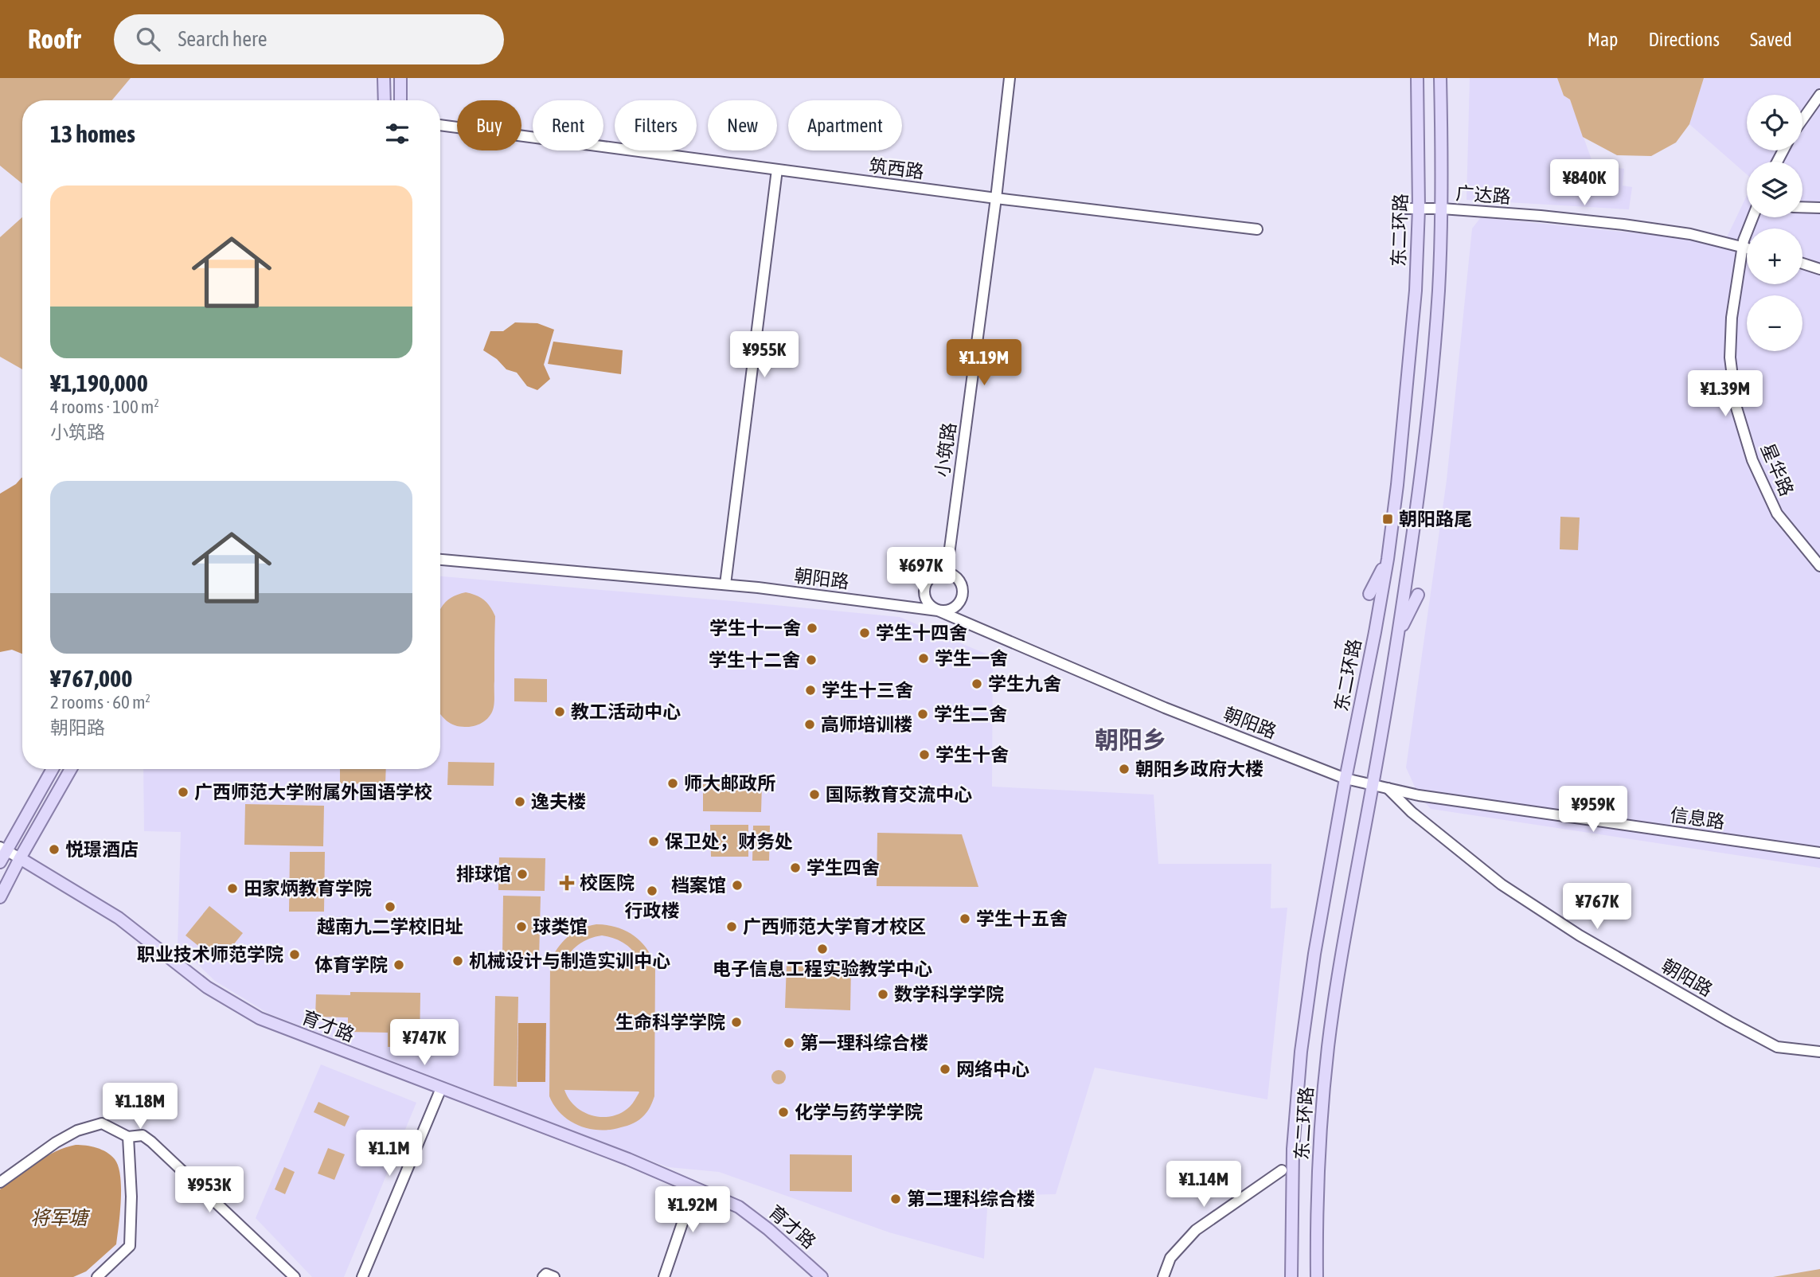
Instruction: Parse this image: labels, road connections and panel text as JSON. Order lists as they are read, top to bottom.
{
  "streets": {
    "main road": ["东二环路", "育才路"],
    "street": [
      "筑西路",
      "广达路",
      "小筑路",
      "星华路",
      "朝阳路",
      "信息路"
    ]
  },
  "crossings": [
    ["筑西路", "小筑路"],
    ["广达路", "东二环路"],
    ["广达路", "星华路"],
    ["东二环路", "朝阳路"],
    ["东二环路", "信息路"],
    ["小筑路", "朝阳路"],
    ["朝阳路", "信息路"]
  ],
  "districts": ["朝阳乡"],
  "water": ["将军塘"],
  "places": {
    "transit": ["朝阳路尾"],
    "other": [
      "学生十一舍",
      "学生十四舍",
      "学生一舍",
      "学生十二舍",
      "学生九舍",
      "学生十三舍",
      "教工活动中心",
      "学生二舍",
      "高师培训楼",
      "学生十舍",
      "朝阳乡政府大楼",
      "师大邮政所",
      "广西师范大学附属外国语学校",
      "国际教育交流中心",
      "逸夫楼",
      "保卫处；财务处",
      "悦璟酒店",
      "学生四舍",
      "排球馆",
      "档案馆",
      "田家炳教育学院",
      "行政楼",
      "越南九二学校旧址",
      "学生十五舍",
      "球类馆",
      "广西师范大学育才校区",
      "电子信息工程实验教学中心",
      "职业技术师范学院",
      "机械设计与制造实训中心",
      "体育学院",
      "数学科学学院",
      "生命科学学院",
      "第一理科综合楼",
      "网络中心",
      "化学与药学学院",
      "第二理科综合楼"
    ],
    "health": ["校医院"]
  },
  "page": {
    "header": "Roofr",
    "search": "Search here",
    "nav": ["Map", "Directions", "Saved"],
    "map_buttons": ["+", "−"],
    "chip": [
      "Buy",
      "Rent",
      "Filters",
      "New",
      "Apartment"
    ],
    "heading": "13 homes",
    "price": [
      "¥840K",
      "¥955K",
      "¥1.19M",
      "¥1.39M",
      "¥697K",
      "¥959K",
      "¥767K",
      "¥747K",
      "¥1.18M",
      "¥1.1M",
      "¥1.14M",
      "¥953K",
      "¥1.92M"
    ],
    "list": [
      {
        "name": "¥1,190,000",
        "note": "4 rooms · 100 m² · 小筑路"
      },
      {
        "name": "¥767,000",
        "note": "2 rooms · 60 m² · 朝阳路"
      }
    ]
  }
}
